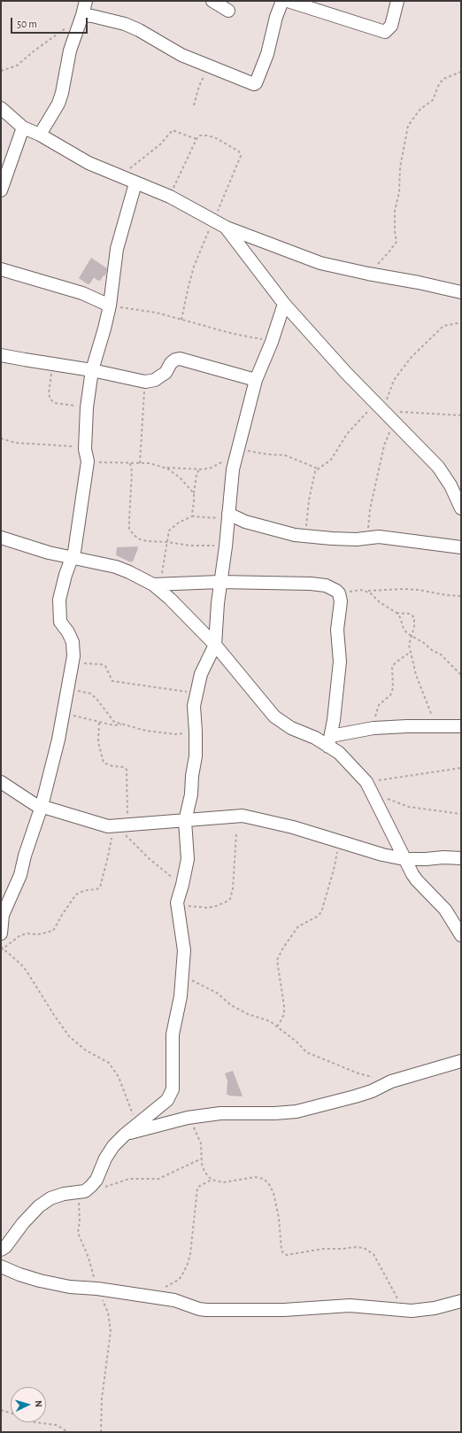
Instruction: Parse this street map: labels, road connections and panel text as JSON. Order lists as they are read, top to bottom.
{
  "scale_bar": "50 m",
  "north": "right"
}
